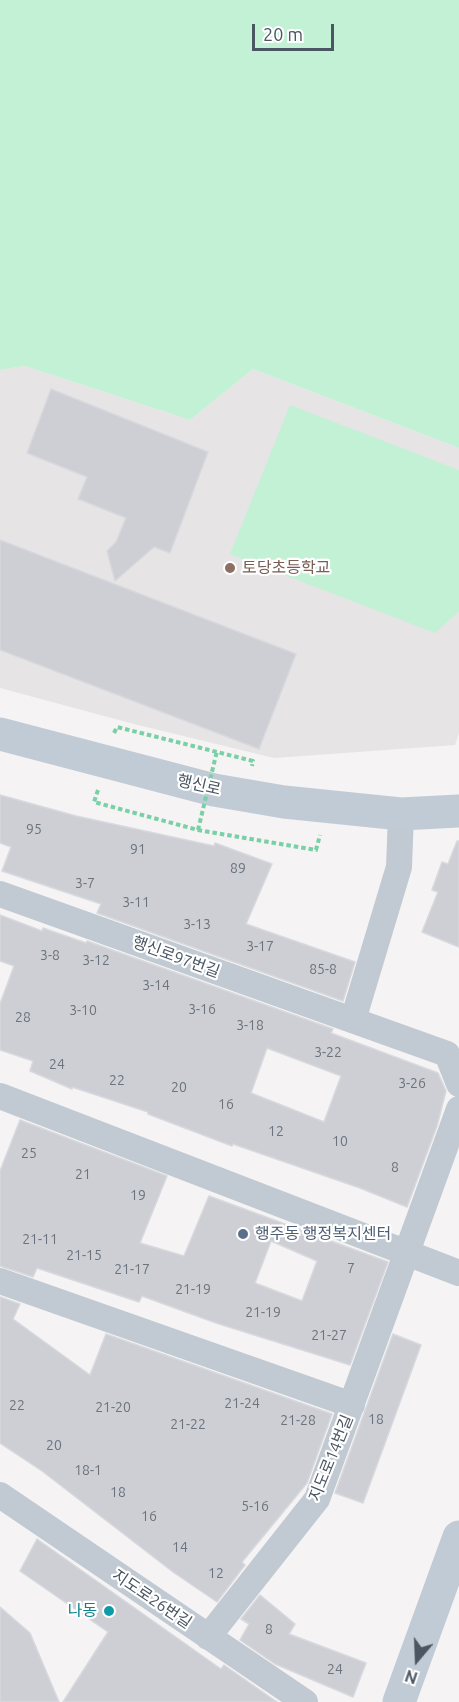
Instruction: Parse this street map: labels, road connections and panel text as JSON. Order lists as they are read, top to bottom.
{
  "streets": {
    "main road": ["행신로"],
    "street": ["행신로97번길", "지도로14번길", "지도로26번길"]
  },
  "crossings": [
    ["지도로14번길", "지도로26번길"]
  ],
  "places": ["토당초등학교", "행주동 행정복지센터", "나동"],
  "house_numbers": [
    "95",
    "91",
    "89",
    "3-7",
    "3-11",
    "3-13",
    "3-17",
    "3-8",
    "3-12",
    "85-8",
    "3-14",
    "3-16",
    "3-10",
    "28",
    "3-18",
    "3-22",
    "24",
    "22",
    "3-26",
    "20",
    "16",
    "12",
    "10",
    "25",
    "8",
    "21",
    "19",
    "21-11",
    "21-15",
    "7",
    "21-17",
    "21-19",
    "21-19",
    "21-27",
    "21-24",
    "22",
    "21-20",
    "18",
    "21-28",
    "21-22",
    "20",
    "18-1",
    "18",
    "5-16",
    "16",
    "14",
    "12",
    "8",
    "24"
  ],
  "scale_bar": "20 m",
  "north": "bottom"
}
